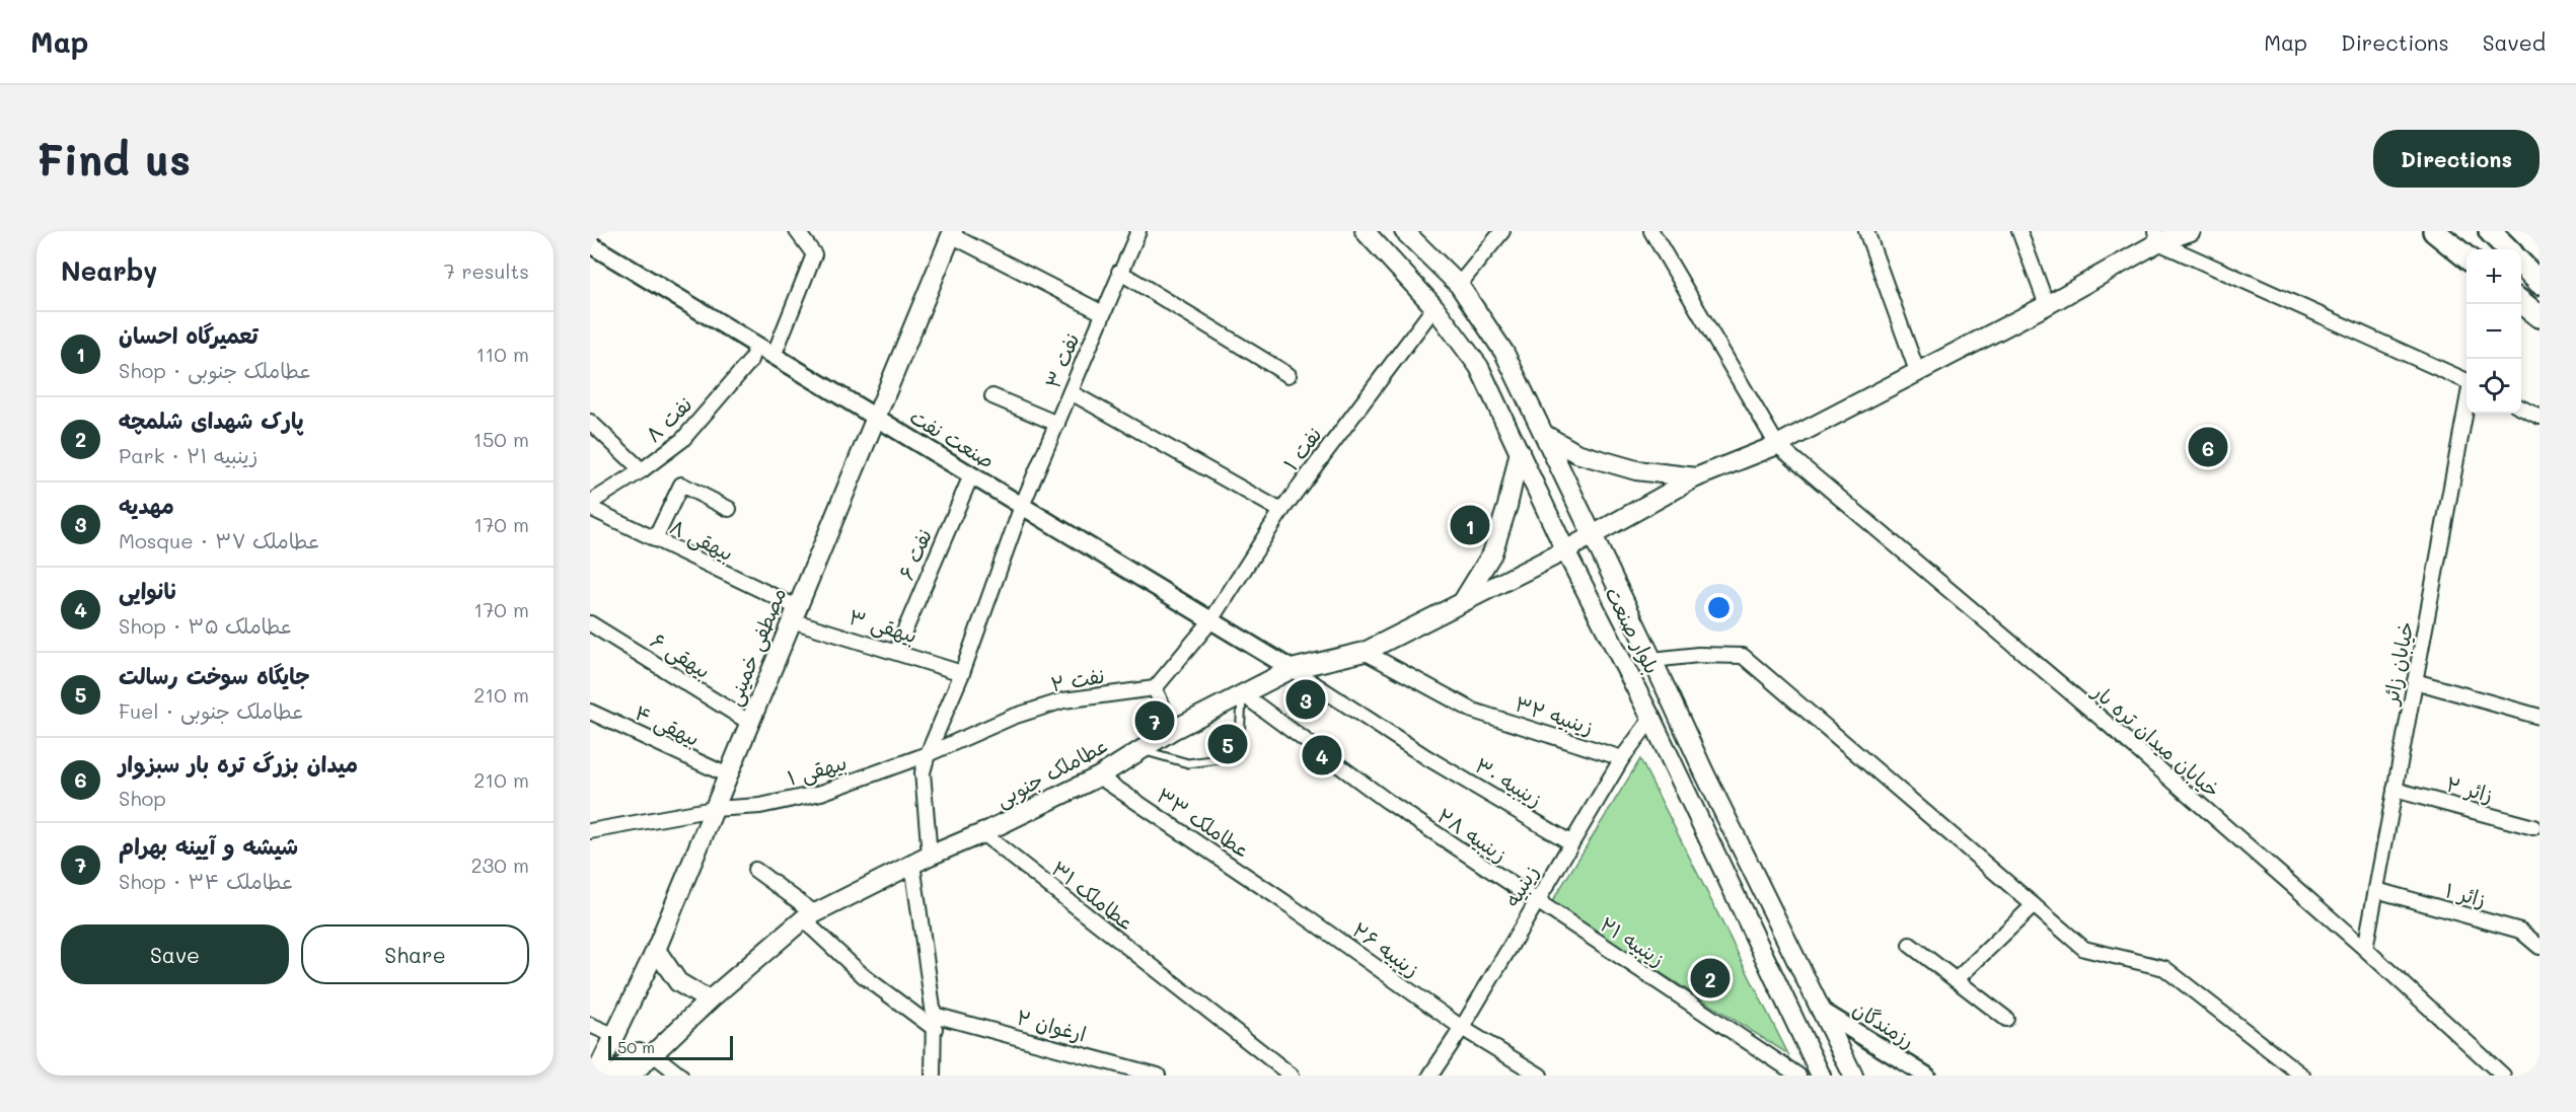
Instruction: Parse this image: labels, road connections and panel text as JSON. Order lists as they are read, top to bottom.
{
  "streets": {
    "main road": ["بلوار صنعت", "مصطفی خمینی", "عطاملک جنوبی"],
    "street": [
      "نفت ۳",
      "نفت ۸",
      "صنعت نفت",
      "نفت ۱",
      "بیهقی ۸",
      "نفت ۶",
      "بیهقی ۳",
      "بیهقی ۶",
      "خیابان زائر",
      "نفت ۲",
      "زینبیه ۳۲",
      "بیهقی ۴",
      "خیابان میدان تره بار",
      "بیهقی ۱",
      "زینبیه ۳۰",
      "زائر ۲",
      "عطاملک ۳۳",
      "زینبیه ۲۸",
      "زینبیه",
      "زائر ۱",
      "عطاملک ۳۱",
      "زینبیه ۲۱",
      "زینبیه ۲۶",
      "رزمندگان",
      "ارغوان ۲"
    ]
  },
  "crossings": [
    ["نفت ۳", "صنعت نفت"],
    ["نفت ۳", "بیهقی ۳"],
    ["نفت ۳", "نفت ۲"],
    ["نفت ۳", "بیهقی ۱"],
    ["نفت ۳", "عطاملک جنوبی"],
    ["نفت ۸", "صنعت نفت"],
    ["صنعت نفت", "نفت ۱"],
    ["صنعت نفت", "نفت ۶"],
    ["صنعت نفت", "مصطفی خمینی"],
    ["صنعت نفت", "عطاملک جنوبی"],
    ["صنعت نفت", "زینبیه ۳۰"],
    ["نفت ۱", "بلوار صنعت"],
    ["بیهقی ۸", "بیهقی ۳"],
    ["بیهقی ۸", "مصطفی خمینی"],
    ["نفت ۶", "بیهقی ۳"],
    ["بیهقی ۳", "مصطفی خمینی"],
    ["بلوار صنعت", "عطاملک جنوبی"],
    ["بلوار صنعت", "زینبیه"],
    ["بلوار صنعت", "رزمندگان"],
    ["مصطفی خمینی", "بیهقی ۶"],
    ["مصطفی خمینی", "بیهقی ۴"],
    ["مصطفی خمینی", "بیهقی ۱"],
    ["خیابان زائر", "خیابان میدان تره بار"],
    ["خیابان زائر", "زائر ۲"],
    ["خیابان زائر", "زائر ۱"],
    ["نفت ۲", "بیهقی ۱"],
    ["زینبیه ۳۲", "عطاملک جنوبی"],
    ["زینبیه ۳۲", "زینبیه"],
    ["خیابان میدان تره بار", "عطاملک جنوبی"],
    ["عطاملک جنوبی", "زینبیه ۳۰"],
    ["عطاملک جنوبی", "عطاملک ۳۳"],
    ["عطاملک جنوبی", "زینبیه ۲۸"],
    ["عطاملک جنوبی", "عطاملک ۳۱"],
    ["زینبیه ۳۰", "زینبیه"],
    ["عطاملک ۳۳", "زینبیه ۲۶"],
    ["زینبیه ۲۸", "زینبیه"],
    ["زینبیه ۲۸", "زینبیه ۲۱"],
    ["زینبیه", "زینبیه ۲۱"],
    ["زینبیه", "زینبیه ۲۶"]
  ],
  "scale_bar": "50 m",
  "page": {
    "header": "Map",
    "nav": ["Map", "Directions", "Saved"],
    "buttons": [
      "Directions",
      ["Save", "Share"]
    ],
    "title": "Find us",
    "heading": ["Nearby", "7 results"],
    "map_buttons": ["+", "−"],
    "list": [
      {
        "mark": "1",
        "name": "تعمیرگاه احسان",
        "note": "Shop · عطاملک جنوبی",
        "value": "110 m"
      },
      {
        "mark": "2",
        "name": "پارک شهدای شلمچه",
        "note": "Park · زینبیه ۲۱",
        "value": "150 m"
      },
      {
        "mark": "3",
        "name": "مهدیه",
        "note": "Mosque · عطاملک ۳۷",
        "value": "170 m"
      },
      {
        "mark": "4",
        "name": "نانوایی",
        "note": "Shop · عطاملک ۳۵",
        "value": "170 m"
      },
      {
        "mark": "5",
        "name": "جایگاه سوخت رسالت",
        "note": "Fuel · عطاملک جنوبی",
        "value": "210 m"
      },
      {
        "mark": "6",
        "name": "میدان بزرگ تره بار سبزوار",
        "note": "Shop",
        "value": "210 m"
      },
      {
        "mark": "7",
        "name": "شیشه و آیینه بهرام",
        "note": "Shop · عطاملک ۳۴",
        "value": "230 m"
      }
    ],
    "pins": [
      "6",
      "1",
      "3",
      "7",
      "5",
      "4",
      "2"
    ],
    "scale": "50 m"
  }
}
